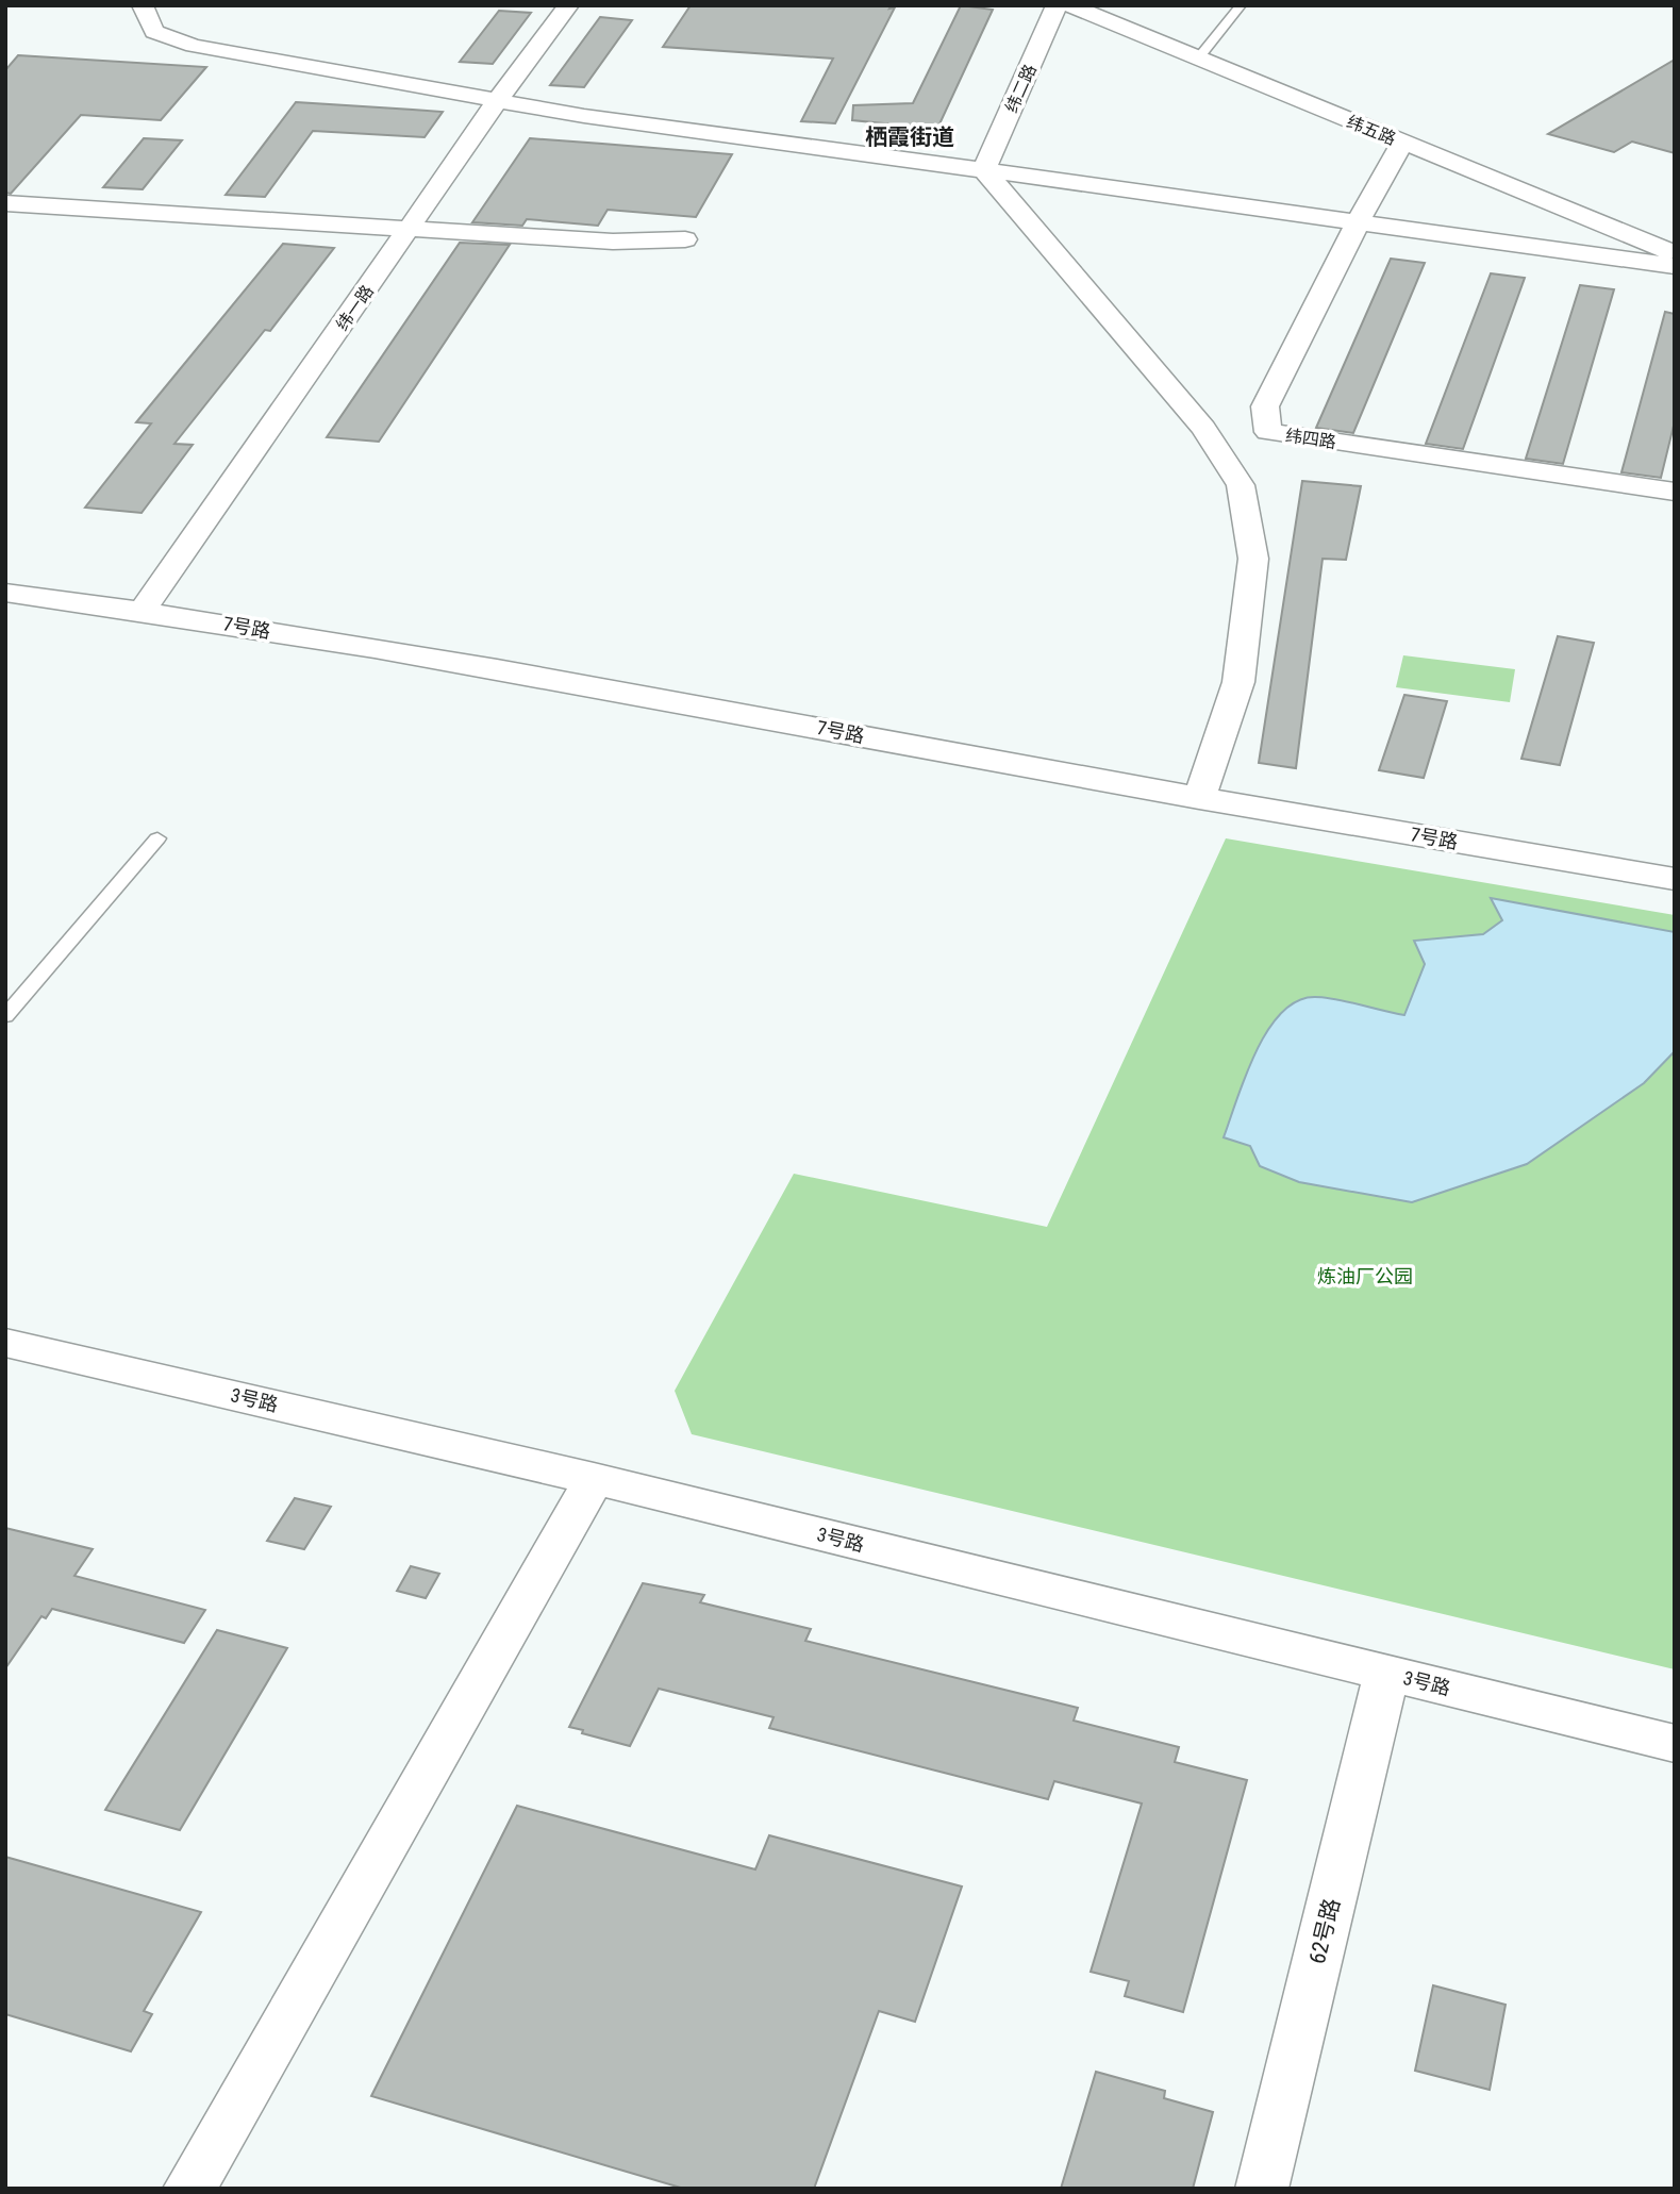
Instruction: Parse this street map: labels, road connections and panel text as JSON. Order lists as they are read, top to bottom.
{
  "streets": {
    "street": [
      "纬二路",
      "纬五路",
      "纬一路",
      "纬四路",
      "7号路",
      "3号路",
      "62号路"
    ]
  },
  "crossings": [
    ["纬五路", "纬四路"],
    ["纬一路", "7号路"],
    ["3号路", "62号路"]
  ],
  "districts": ["栖霞街道"],
  "parks": ["炼油厂公园"]
}
